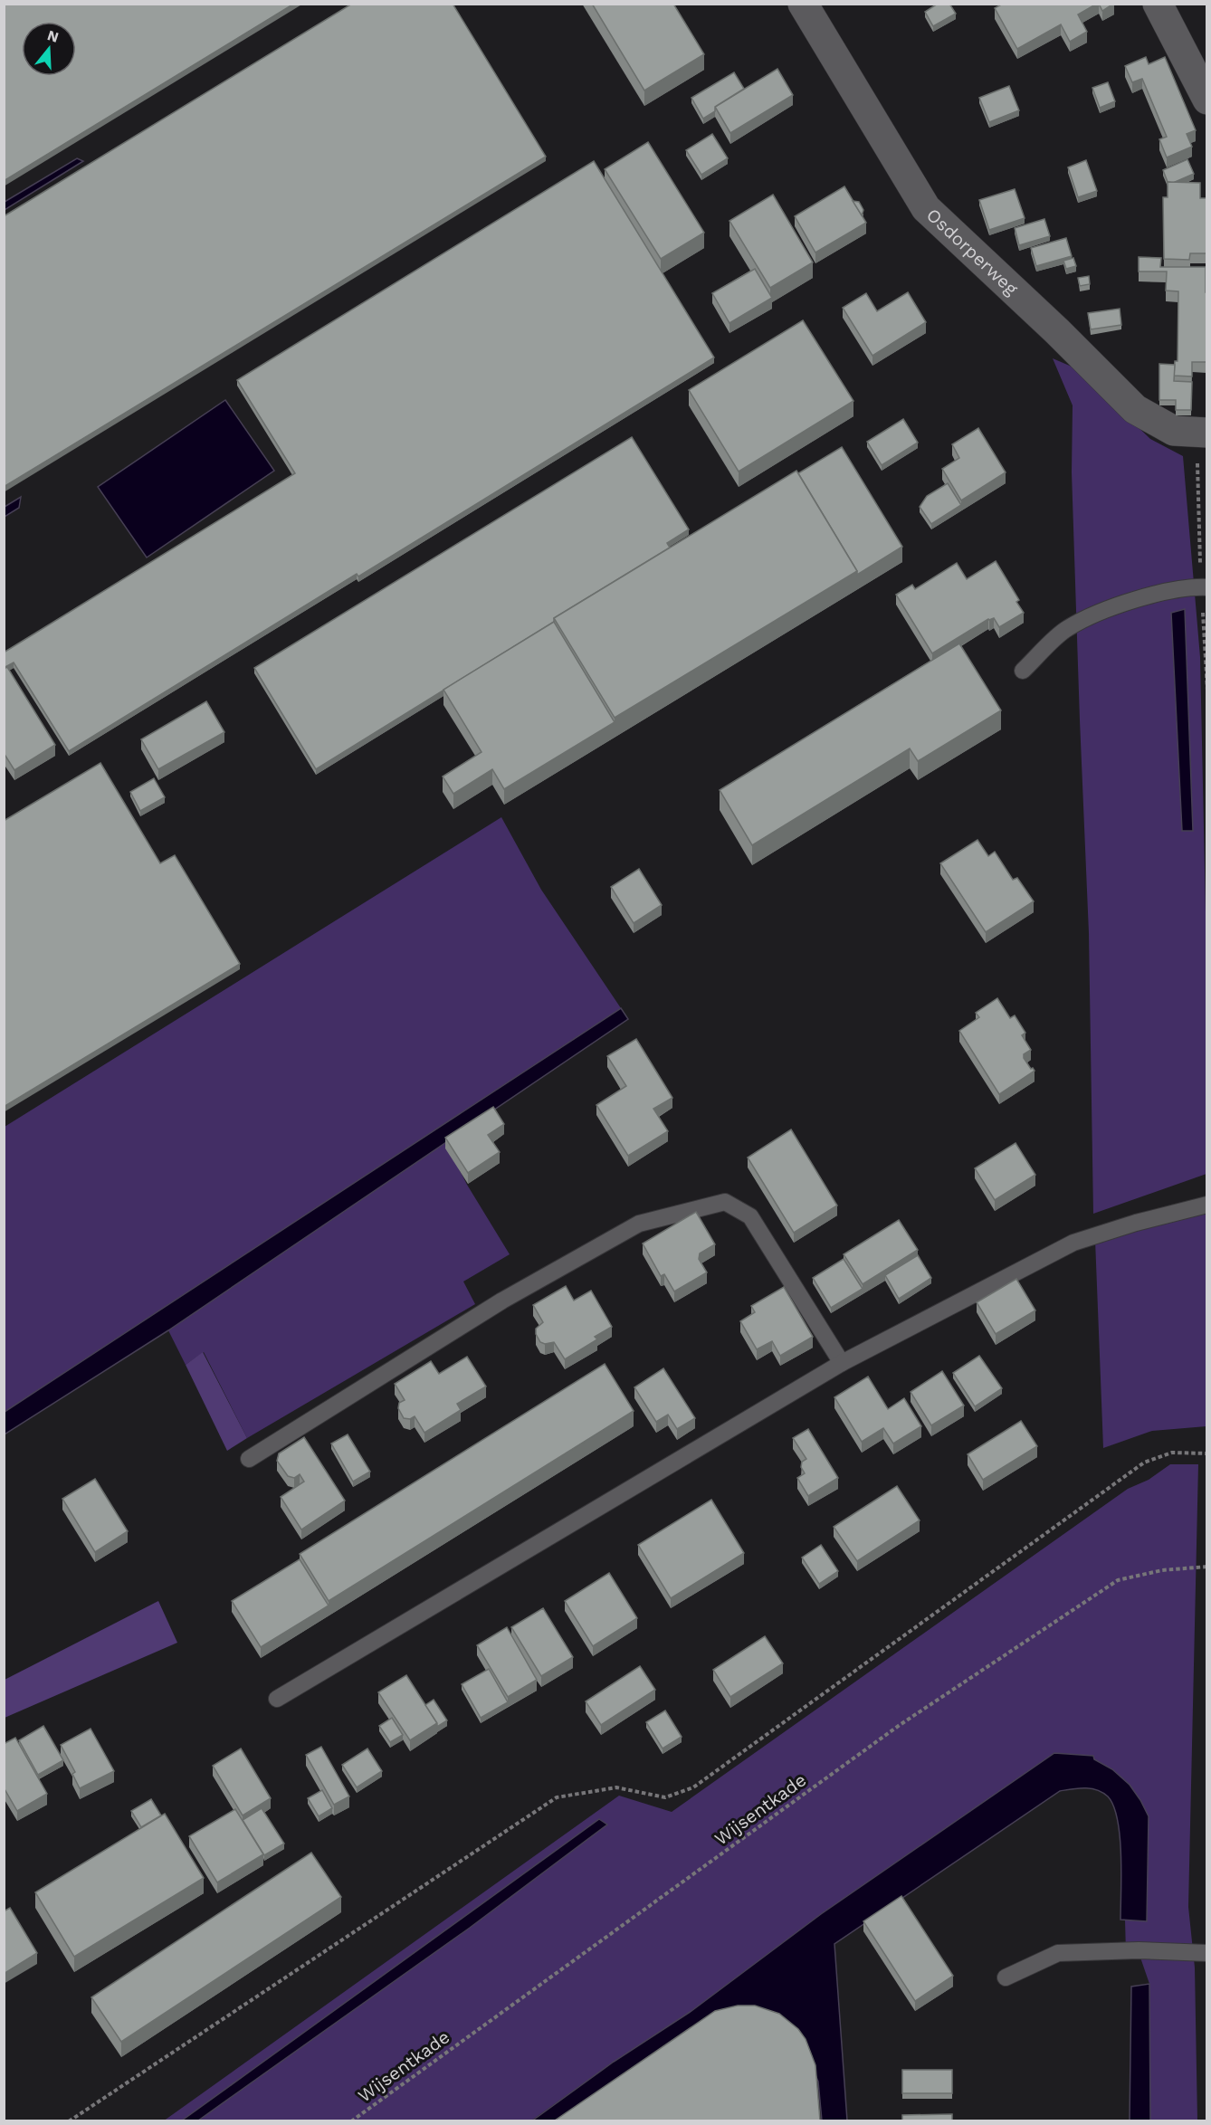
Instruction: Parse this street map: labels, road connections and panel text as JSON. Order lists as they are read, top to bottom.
{
  "streets": {
    "street": ["Osdorperweg"],
    "path": ["Wijsentkade"]
  },
  "north": "top"
}
